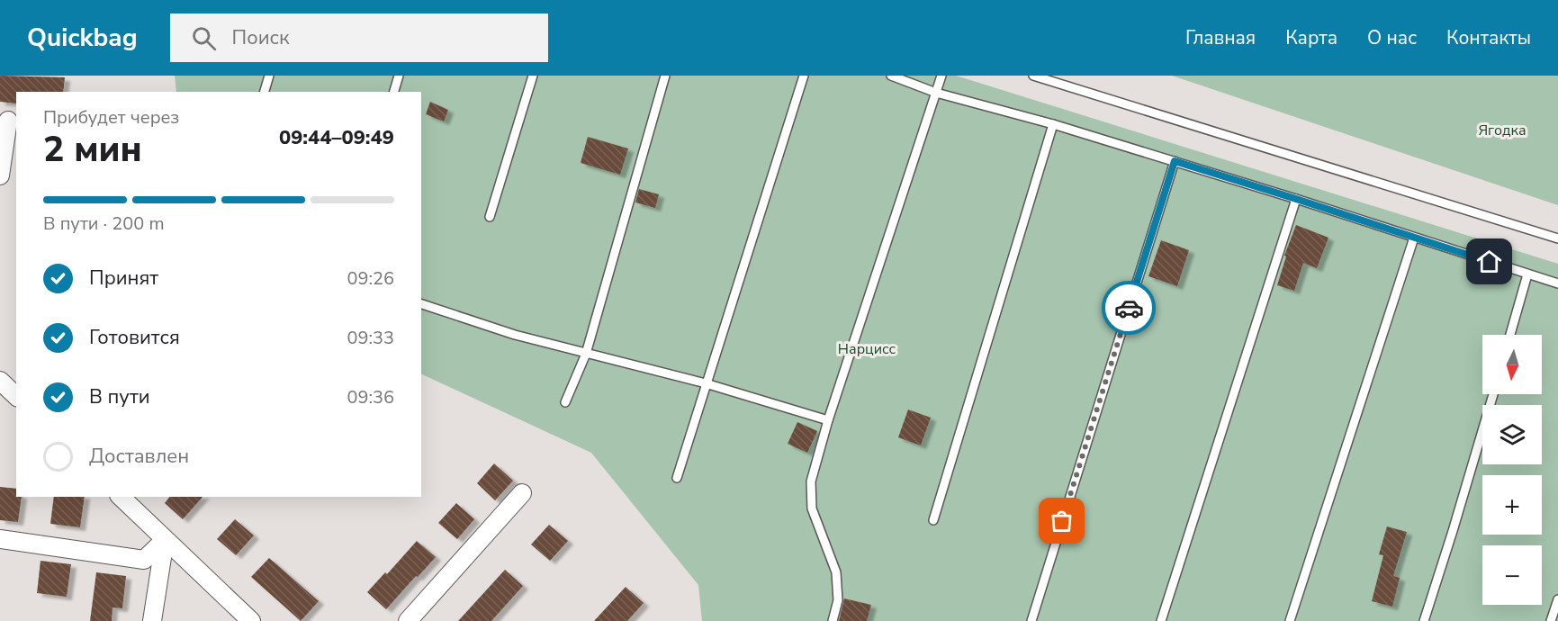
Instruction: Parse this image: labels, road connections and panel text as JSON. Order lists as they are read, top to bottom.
{
  "parks": ["Ягодка", "Нарцисс"],
  "north": "bottom",
  "page": {
    "header": "Quickbag",
    "search": "Поиск",
    "nav": [
      "Главная",
      "Карта",
      "О нас",
      "Контакты"
    ],
    "heading": ["2 мин", "Прибудет через", "09:44–09:49"],
    "bar": "В пути · 200 m",
    "list": [
      ["Принят", "09:26"],
      ["Готовится", "09:33"],
      ["В пути", "09:36"],
      "Доставлен"
    ],
    "map_buttons": ["+", "−"]
  }
}
